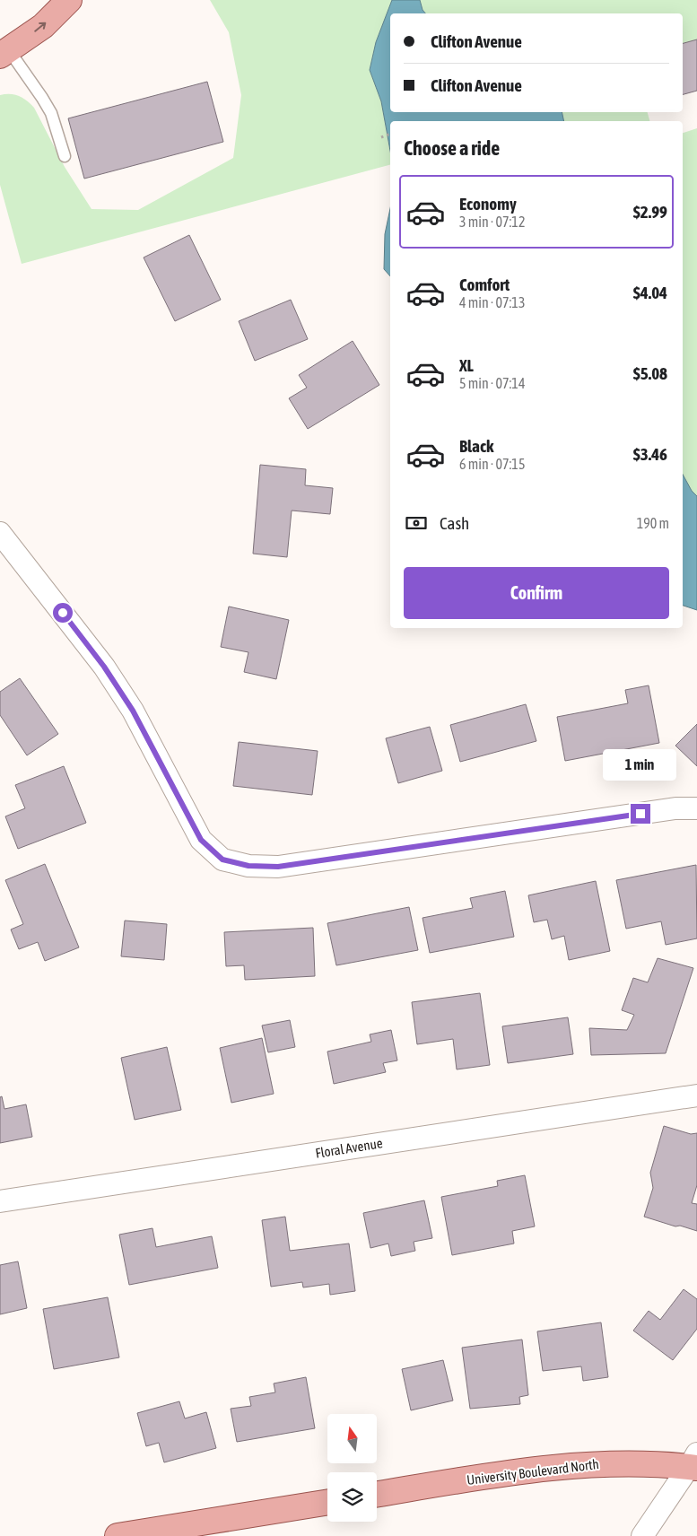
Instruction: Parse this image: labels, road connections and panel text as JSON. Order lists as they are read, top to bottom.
{
  "streets": {
    "main road": ["University Boulevard North"],
    "street": ["Floral Avenue"]
  },
  "north": "top",
  "page": {
    "banner": ["Clifton Avenue", "Clifton Avenue"],
    "heading": "Choose a ride",
    "list": [
      {
        "name": "Economy",
        "note": "3 min · 07:12",
        "value": "$2.99"
      },
      {
        "name": "Comfort",
        "note": "4 min · 07:13",
        "value": "$4.04"
      },
      {
        "name": "XL",
        "note": "5 min · 07:14",
        "value": "$5.08"
      },
      {
        "name": "Black",
        "note": "6 min · 07:15",
        "value": "$3.46"
      }
    ],
    "pay": ["Cash", "190 m"],
    "buttons": "Confirm",
    "bubble": "1 min"
  }
}
